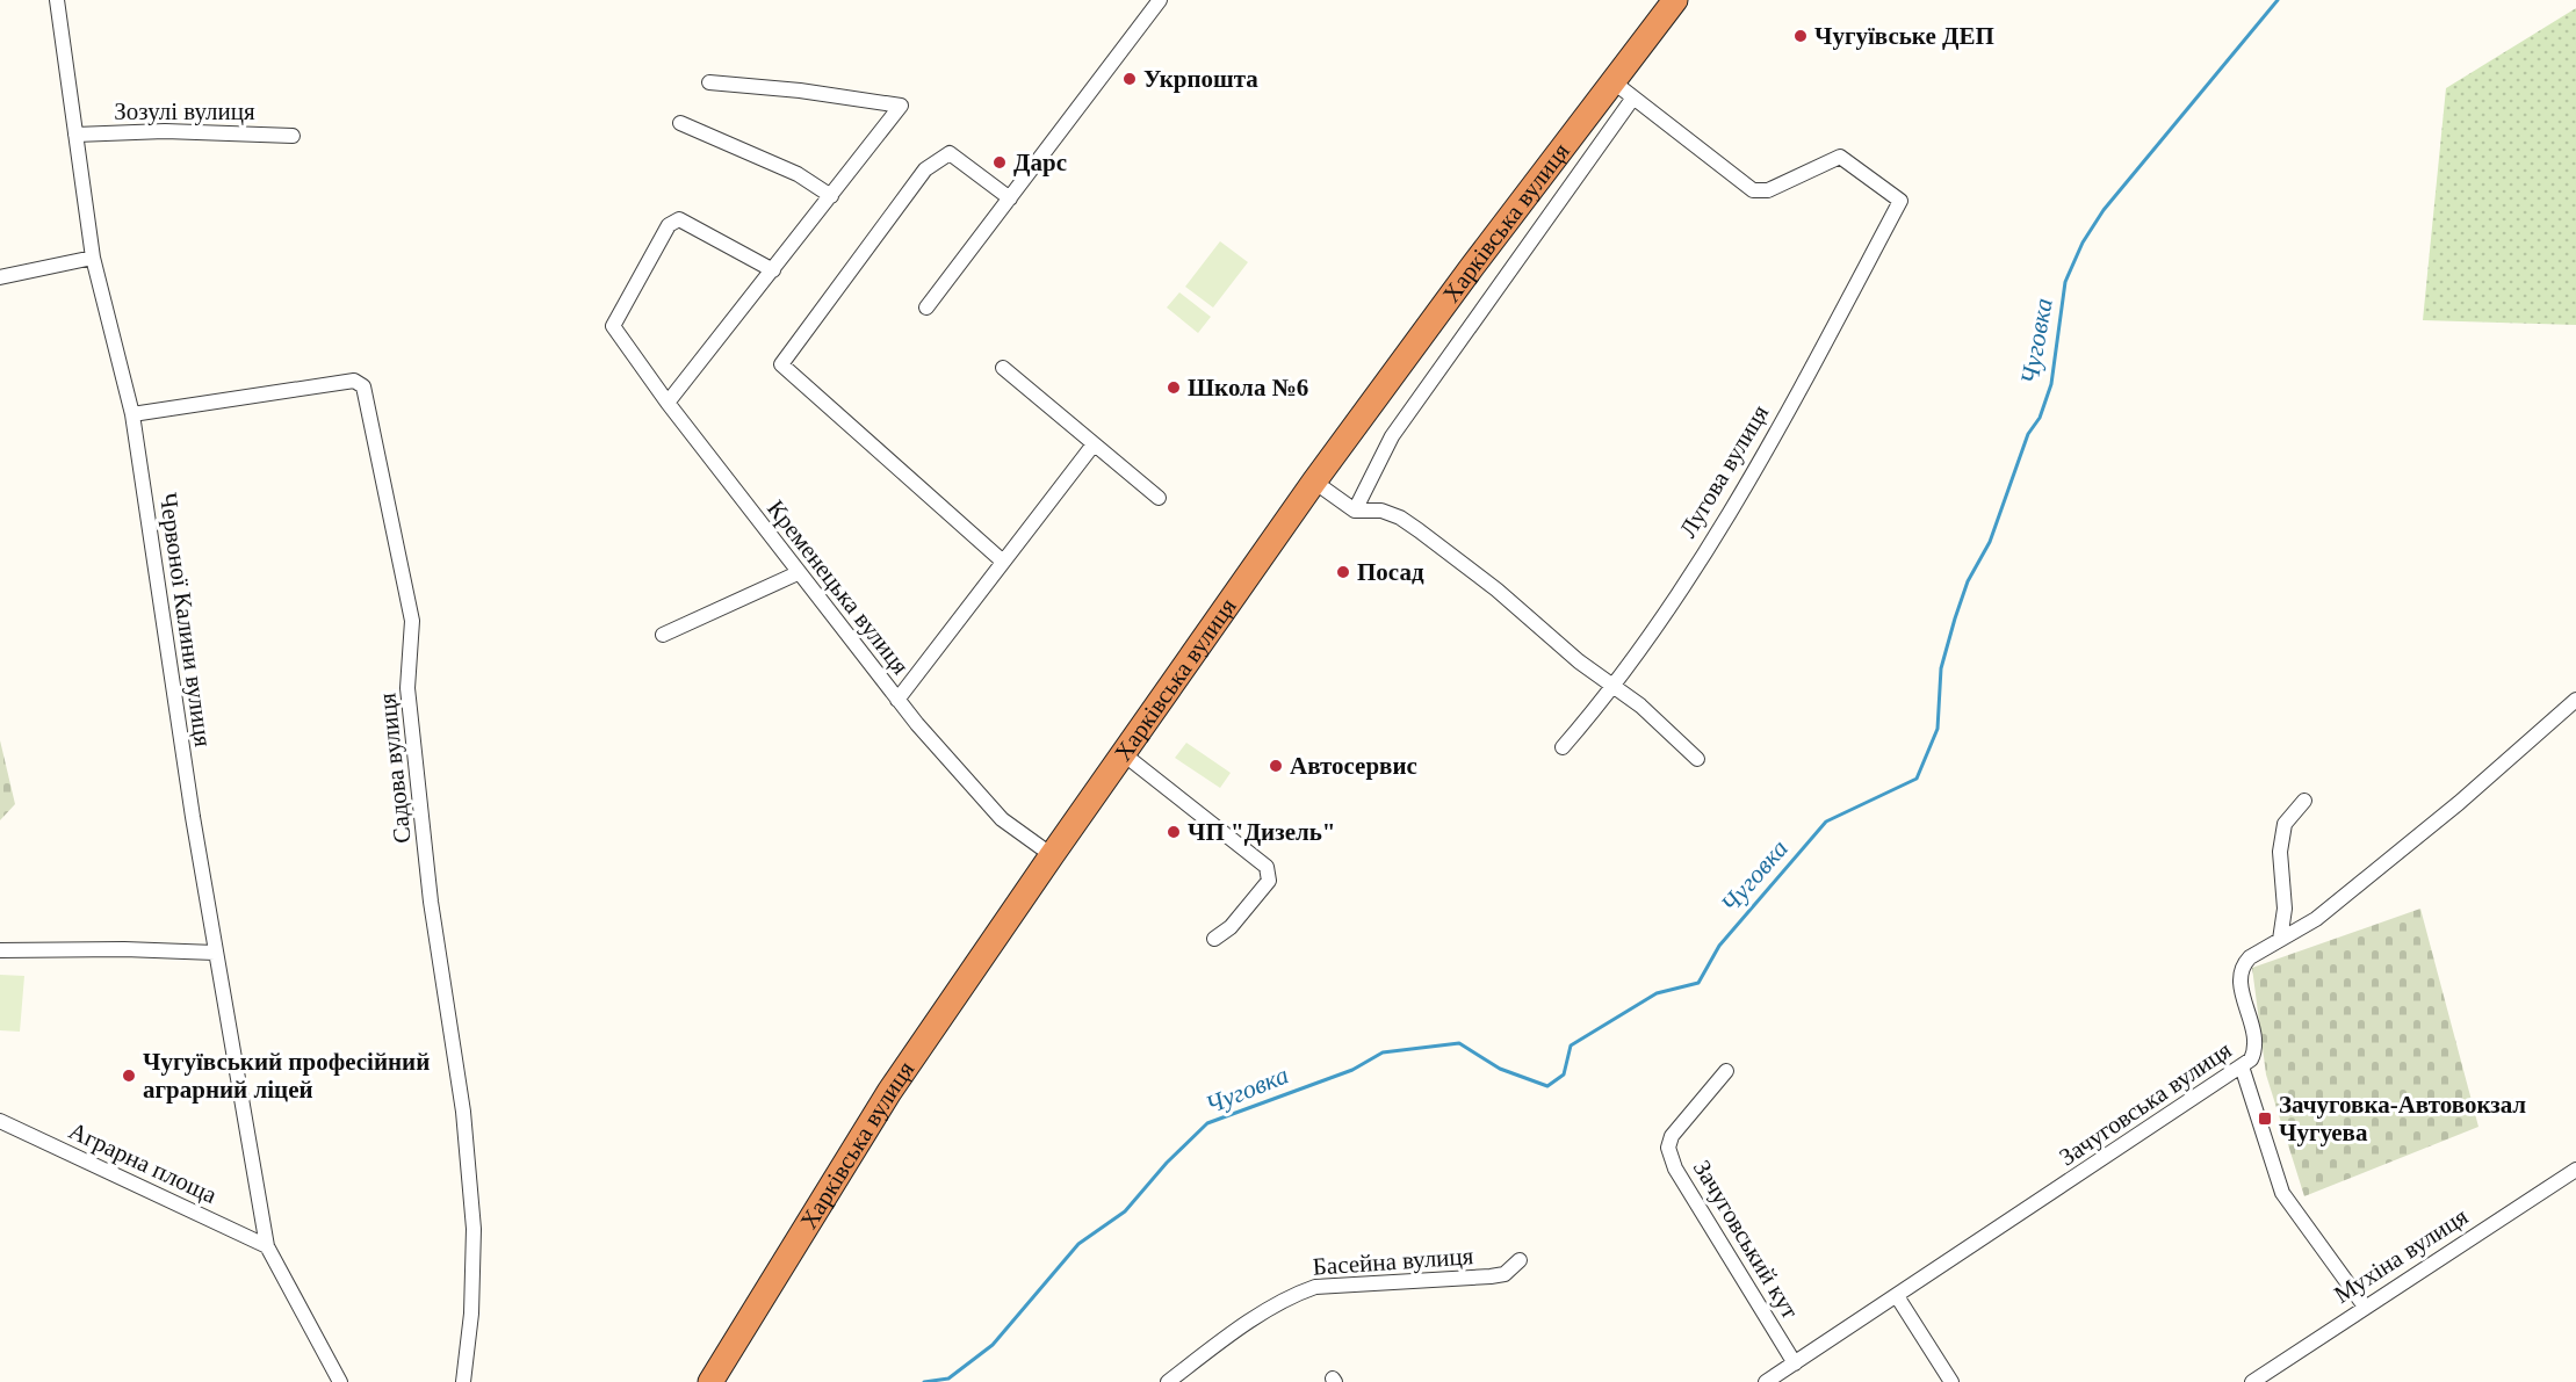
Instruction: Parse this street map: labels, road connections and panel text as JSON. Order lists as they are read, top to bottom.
{
  "streets": {
    "highway": ["Харківська вулиця"],
    "street": [
      "Зозулі вулиця",
      "Лугова вулиця",
      "Кременецька вулиця",
      "Червоної Калини вулиця",
      "Садова вулиця",
      "Зачуговська вулиця",
      "Аграрна площа",
      "Зачуговський кут",
      "Мухіна вулиця",
      "Басейна вулиця"
    ]
  },
  "crossings": [
    ["Зозулі вулиця", "Червоної Калини вулиця"],
    ["Харківська вулиця", "Кременецька вулиця"],
    ["Червоної Калини вулиця", "Садова вулиця"],
    ["Червоної Калини вулиця", "Аграрна площа"],
    ["Зачуговська вулиця", "Зачуговський кут"]
  ],
  "water": ["Чуговка"],
  "places": {
    "other": [
      "Чугуївське ДЕП",
      "Укрпошта",
      "Дарс",
      "Школа №6",
      "Посад",
      "Автосервис",
      "ЧП \"Дизель\"",
      "Чугуївський професійний аграрний ліцей"
    ],
    "transit": ["Зачуговка-Автовокзал Чугуева"]
  }
}
